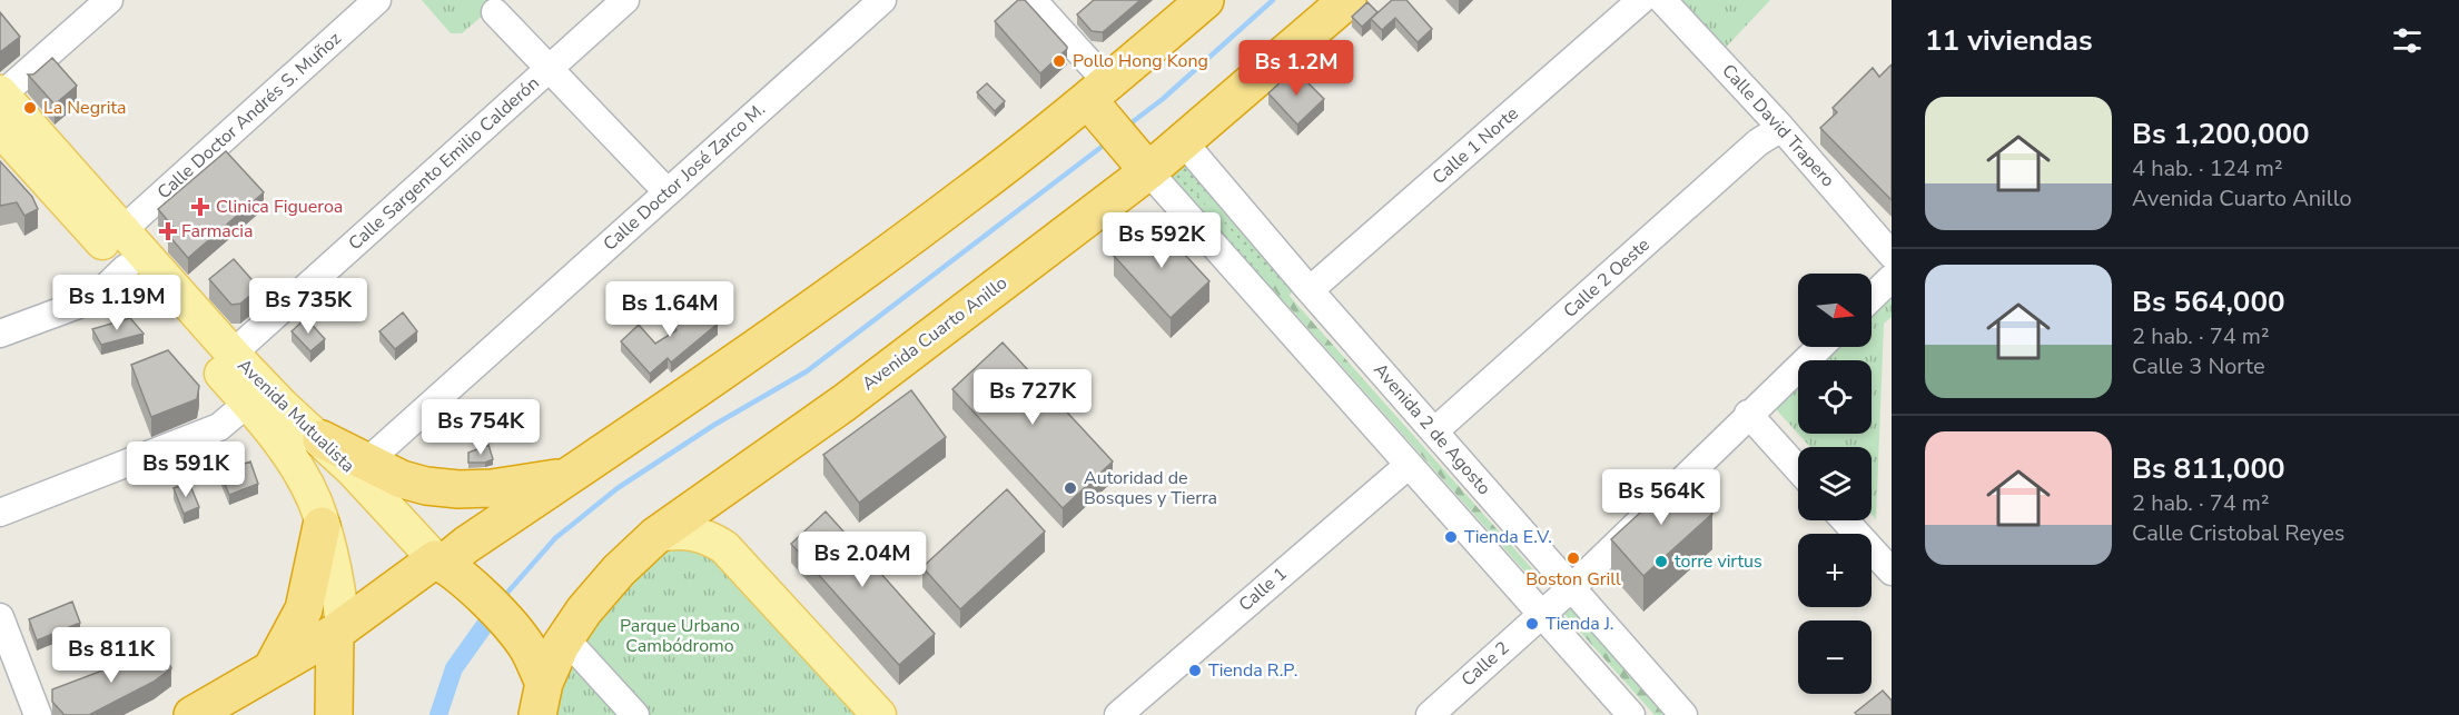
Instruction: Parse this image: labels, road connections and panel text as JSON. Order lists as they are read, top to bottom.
{
  "streets": {
    "highway": ["Avenida Cuarto Anillo"],
    "main road": ["Avenida Mutualista"],
    "street": [
      "Calle Doctor Andrés S. Muñoz",
      "Calle David Trapero",
      "Calle 1 Norte",
      "Calle Sargento Emilio Calderón",
      "Calle Doctor José Zarco M.",
      "Calle 2 Oeste",
      "Avenida 2 de Agosto",
      "Calle 1",
      "Calle 2"
    ]
  },
  "crossings": [
    ["Calle Doctor Andrés S. Muñoz", "Avenida Mutualista"],
    ["Calle David Trapero", "Calle 2 Oeste"],
    ["Calle 1 Norte", "Avenida 2 de Agosto"],
    ["Calle Sargento Emilio Calderón", "Avenida Mutualista"],
    ["Calle Doctor José Zarco M.", "Avenida Mutualista"],
    ["Calle 2 Oeste", "Avenida 2 de Agosto"],
    ["Avenida Cuarto Anillo", "Avenida 2 de Agosto"],
    ["Avenida 2 de Agosto", "Calle 2"]
  ],
  "parks": ["Parque Urbano Cambódromo"],
  "places": {
    "other": [
      "Pollo Hong Kong",
      "La Negrita",
      "Autoridad de Bosques y Tierra",
      "Tienda E.V.",
      "Boston Grill",
      "torre virtus",
      "Tienda J.",
      "Tienda R.P."
    ],
    "health": ["Clinica Figueroa", "Farmacia"]
  },
  "north": "right",
  "page": {
    "heading": "11 viviendas",
    "price": [
      "Bs 1.2M",
      "Bs 592K",
      "Bs 1.19M",
      "Bs 735K",
      "Bs 1.64M",
      "Bs 727K",
      "Bs 754K",
      "Bs 591K",
      "Bs 564K",
      "Bs 2.04M",
      "Bs 811K"
    ],
    "list": [
      {
        "name": "Bs 1,200,000",
        "note": "4 hab. · 124 m² · Avenida Cuarto Anillo"
      },
      {
        "name": "Bs 564,000",
        "note": "2 hab. · 74 m² · Calle 3 Norte"
      },
      {
        "name": "Bs 811,000",
        "note": "2 hab. · 74 m² · Calle Cristobal Reyes"
      }
    ],
    "map_buttons": ["+", "−"]
  }
}
